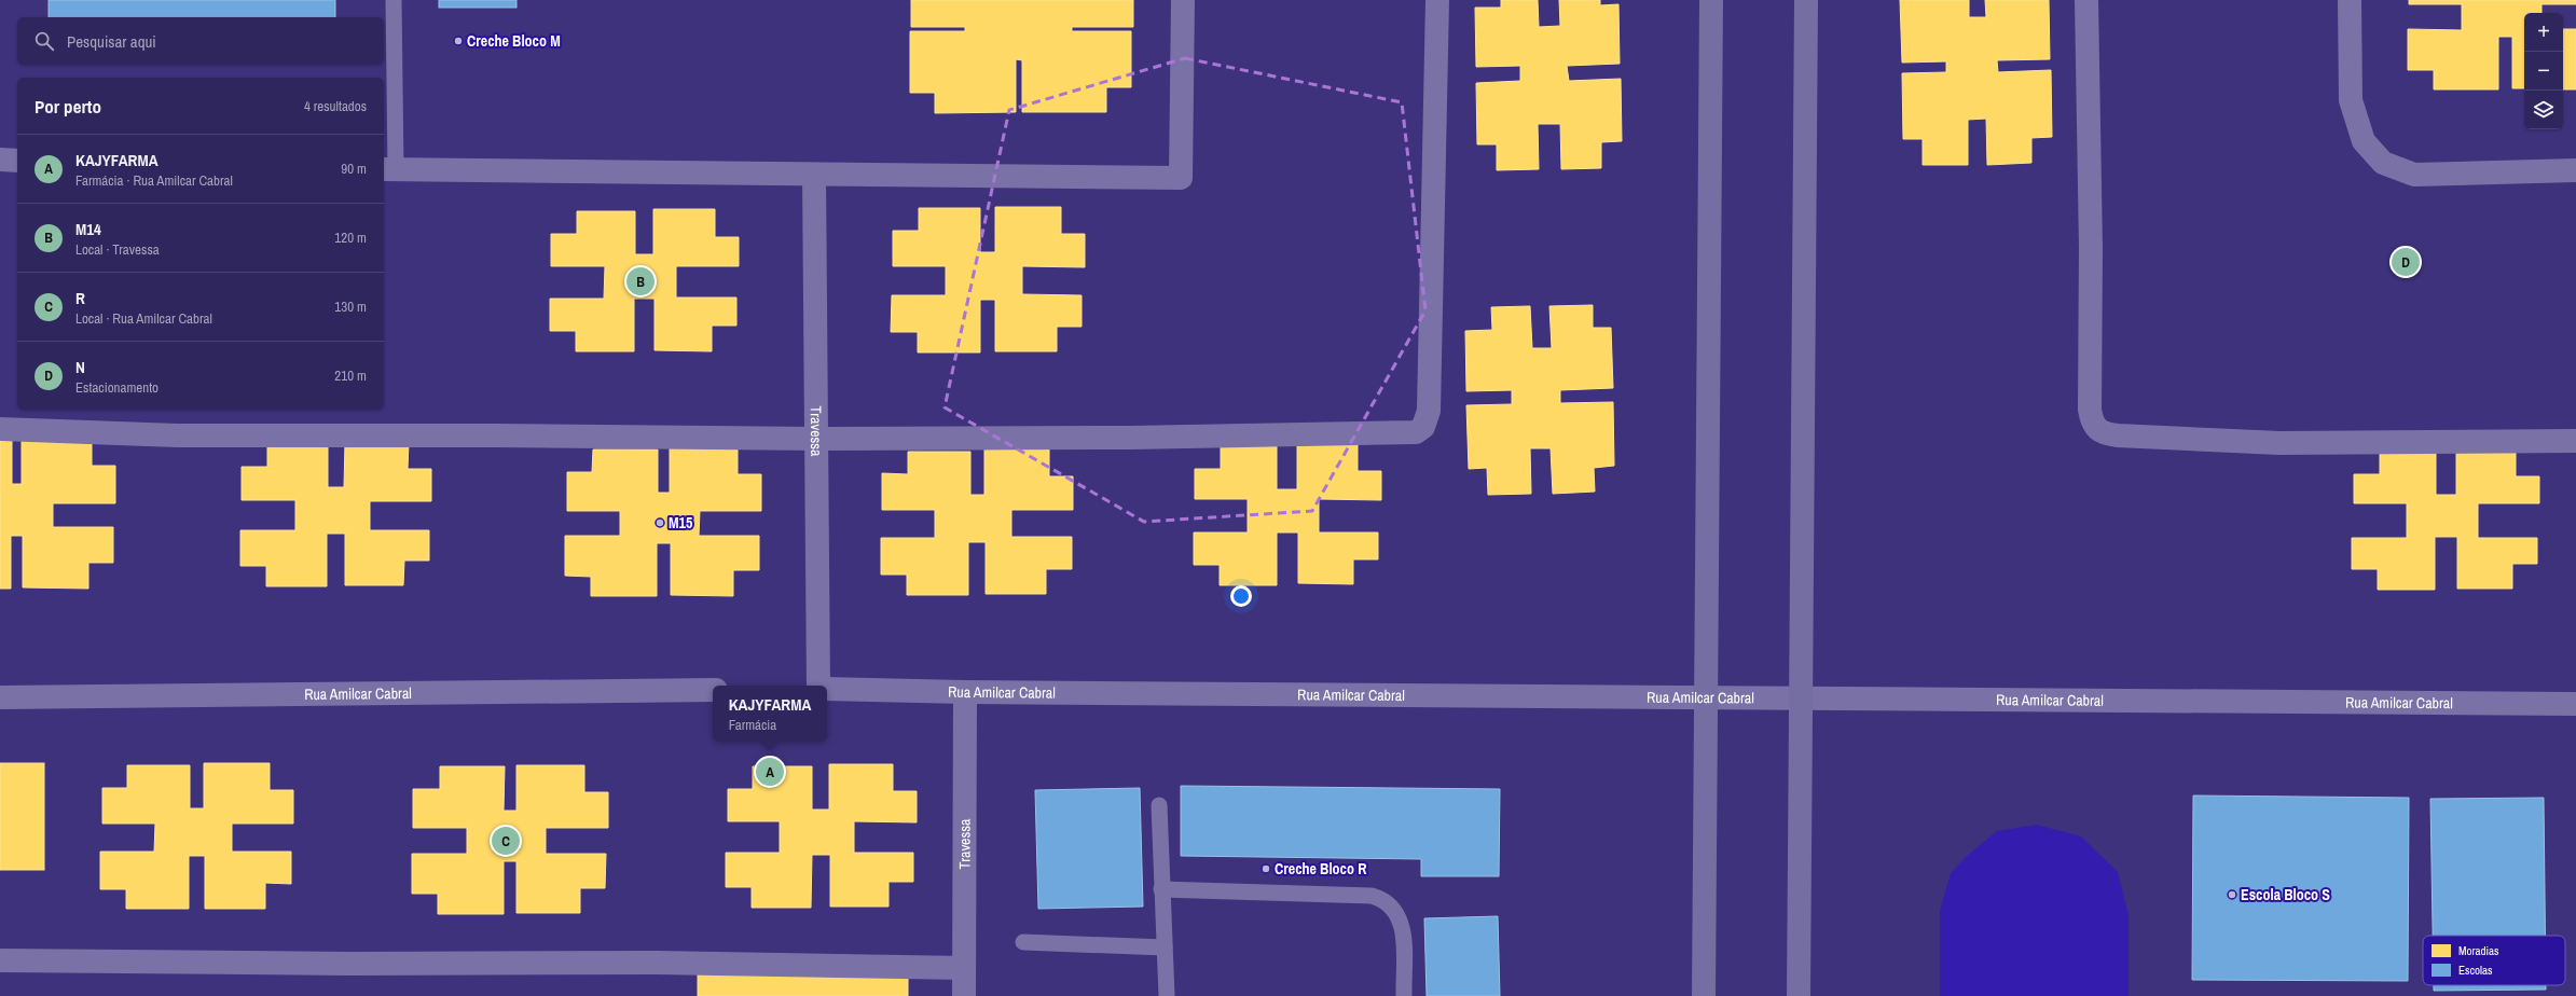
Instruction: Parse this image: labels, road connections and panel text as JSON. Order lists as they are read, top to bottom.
{
  "streets": {
    "street": ["Travessa", "Rua Amilcar Cabral"]
  },
  "crossings": [
    ["Travessa", "Rua Amilcar Cabral"]
  ],
  "places": [
    "Creche Bloco M",
    "M15",
    "Creche Bloco R",
    "Escola Bloco S"
  ],
  "legend": ["Moradias", "Escolas"],
  "page": {
    "map_buttons": ["+", "−"],
    "search": "Pesquisar aqui",
    "heading": ["Por perto", "4 resultados"],
    "list": [
      {
        "mark": "A",
        "name": "KAJYFARMA",
        "note": "Farmácia · Rua Amilcar Cabral",
        "value": "90 m"
      },
      {
        "mark": "B",
        "name": "M14",
        "note": "Local · Travessa",
        "value": "120 m"
      },
      {
        "mark": "C",
        "name": "R",
        "note": "Local · Rua Amilcar Cabral",
        "value": "130 m"
      },
      {
        "mark": "D",
        "name": "N",
        "note": "Estacionamento",
        "value": "210 m"
      }
    ],
    "pins": [
      "D",
      "B",
      "A",
      "C"
    ],
    "popup": ["KAJYFARMA", "Farmácia"]
  }
}
